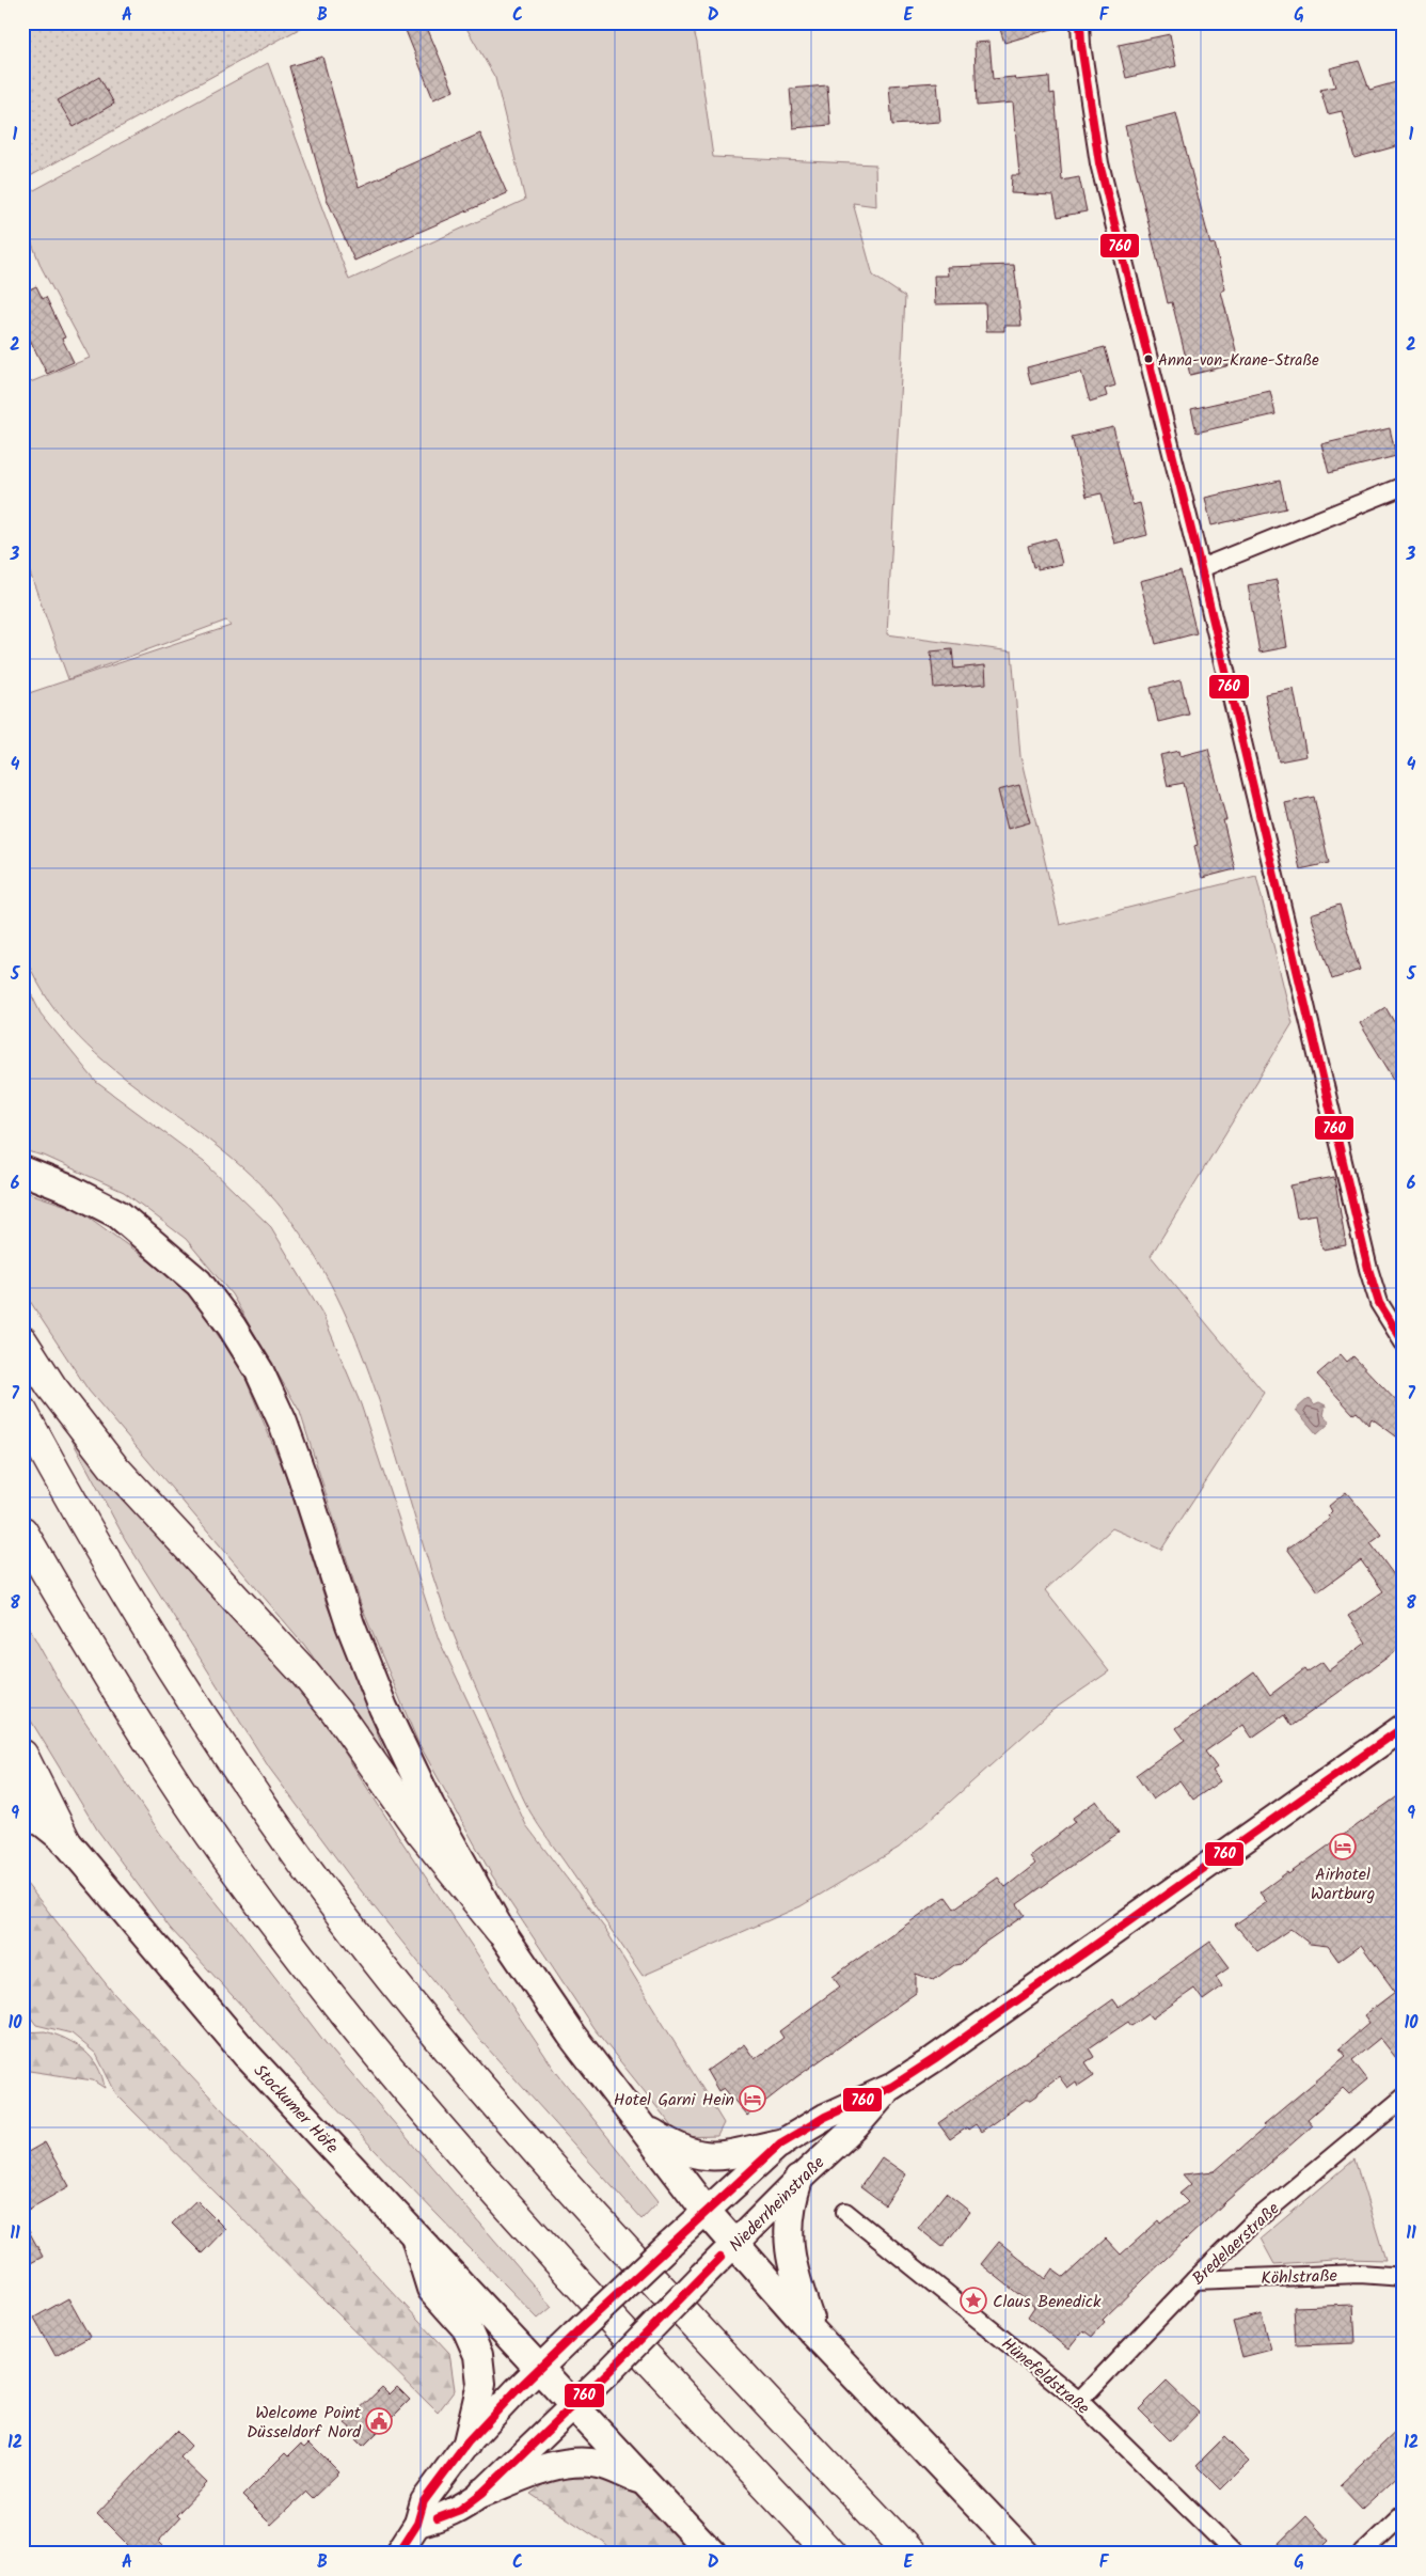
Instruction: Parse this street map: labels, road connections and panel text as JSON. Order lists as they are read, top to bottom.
{
  "streets": {
    "main road": ["Stockumer Höfe"],
    "street": [
      "Niederrheinstraße",
      "Bredelaerstraße",
      "Köhlstraße",
      "Hünefeldstraße"
    ]
  },
  "crossings": [
    ["Stockumer Höfe", "Niederrheinstraße"],
    ["Bredelaerstraße", "Köhlstraße"],
    ["Bredelaerstraße", "Hünefeldstraße"]
  ],
  "places": {
    "other": ["Anna-von-Krane-Straße"],
    "hotel": ["Airhotel Wartburg", "Hotel Garni Hein"],
    "place": ["Claus Benedick"],
    "public building": ["Welcome Point Düsseldorf Nord"]
  },
  "lines": ["transit line 760"],
  "grid": {
    "columns": [
      "A",
      "B",
      "C",
      "D",
      "E",
      "F",
      "G"
    ],
    "rows": [
      "1",
      "2",
      "3",
      "4",
      "5",
      "6",
      "7",
      "8",
      "9",
      "10",
      "11",
      "12"
    ]
  }
}
